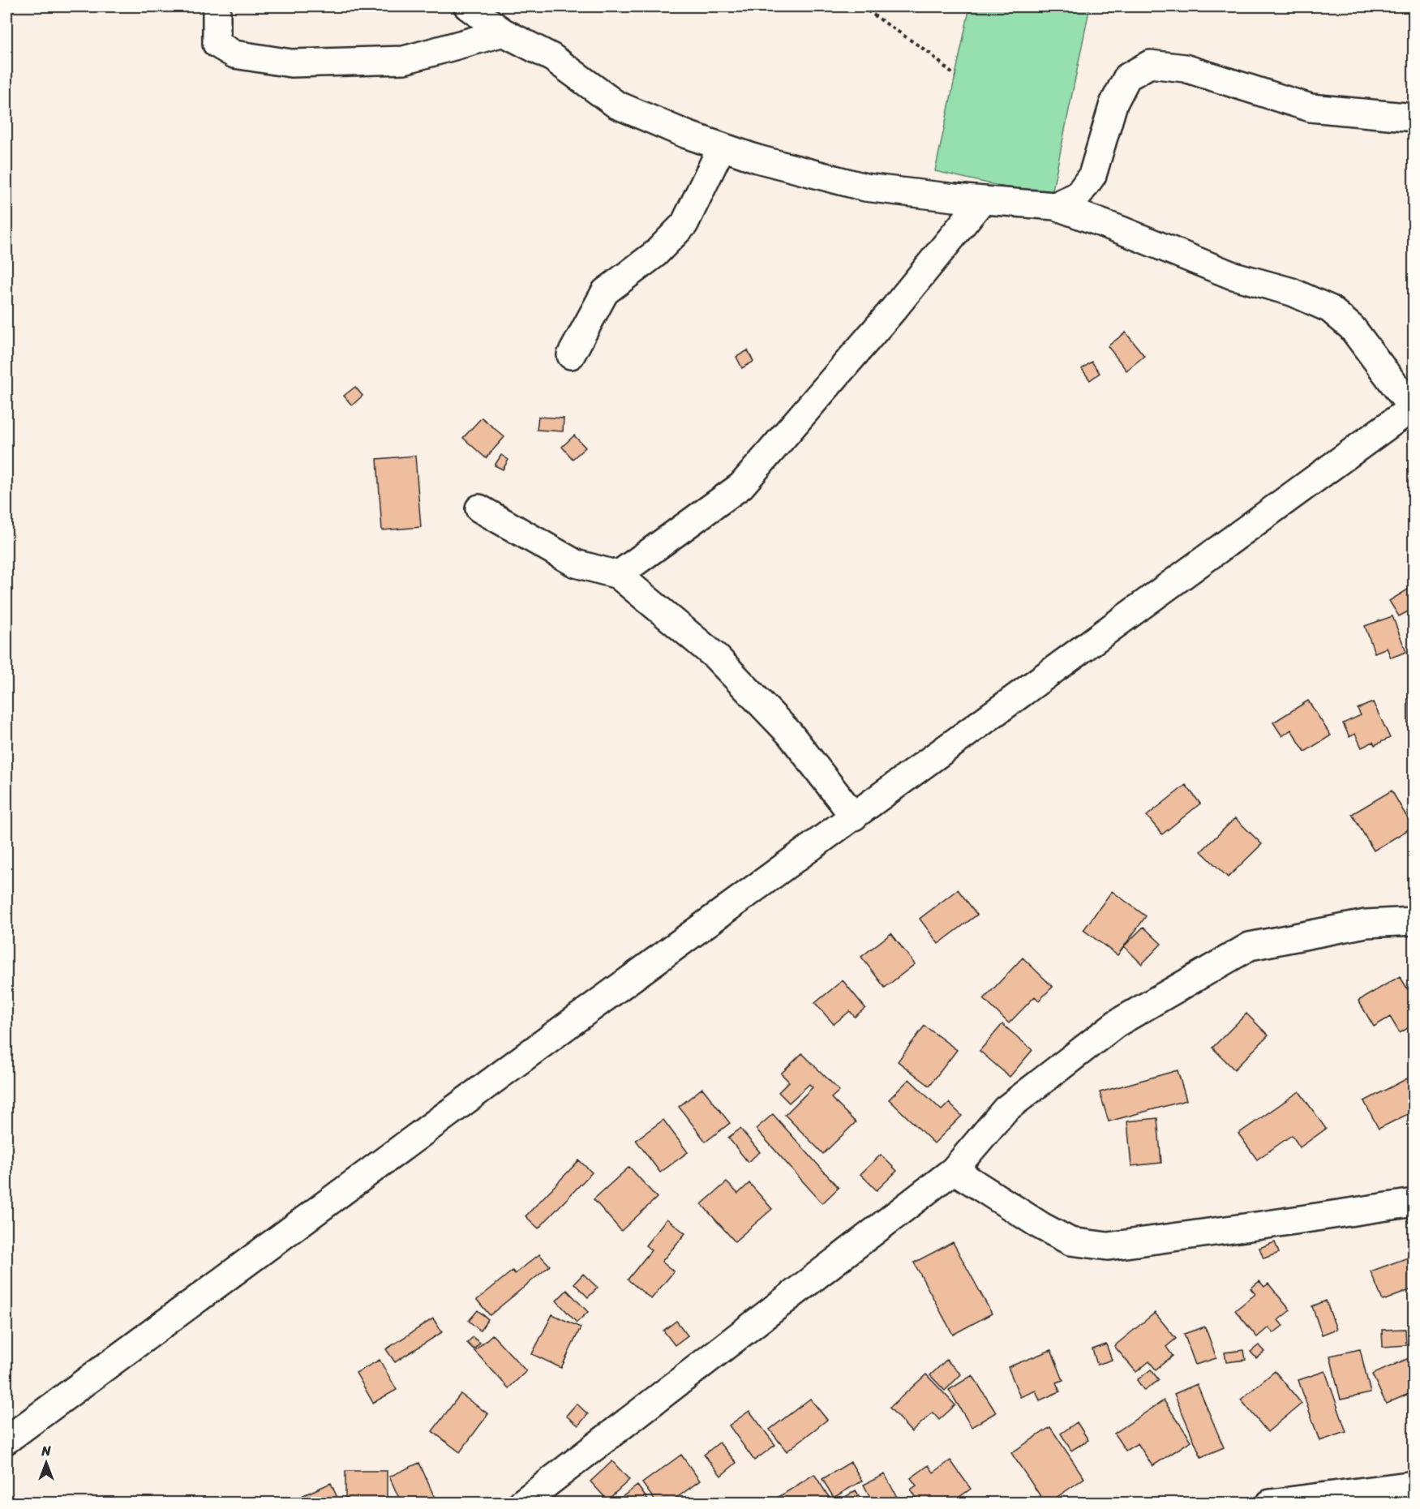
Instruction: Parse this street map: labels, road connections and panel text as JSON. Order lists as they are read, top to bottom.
{
  "north": "top"
}
